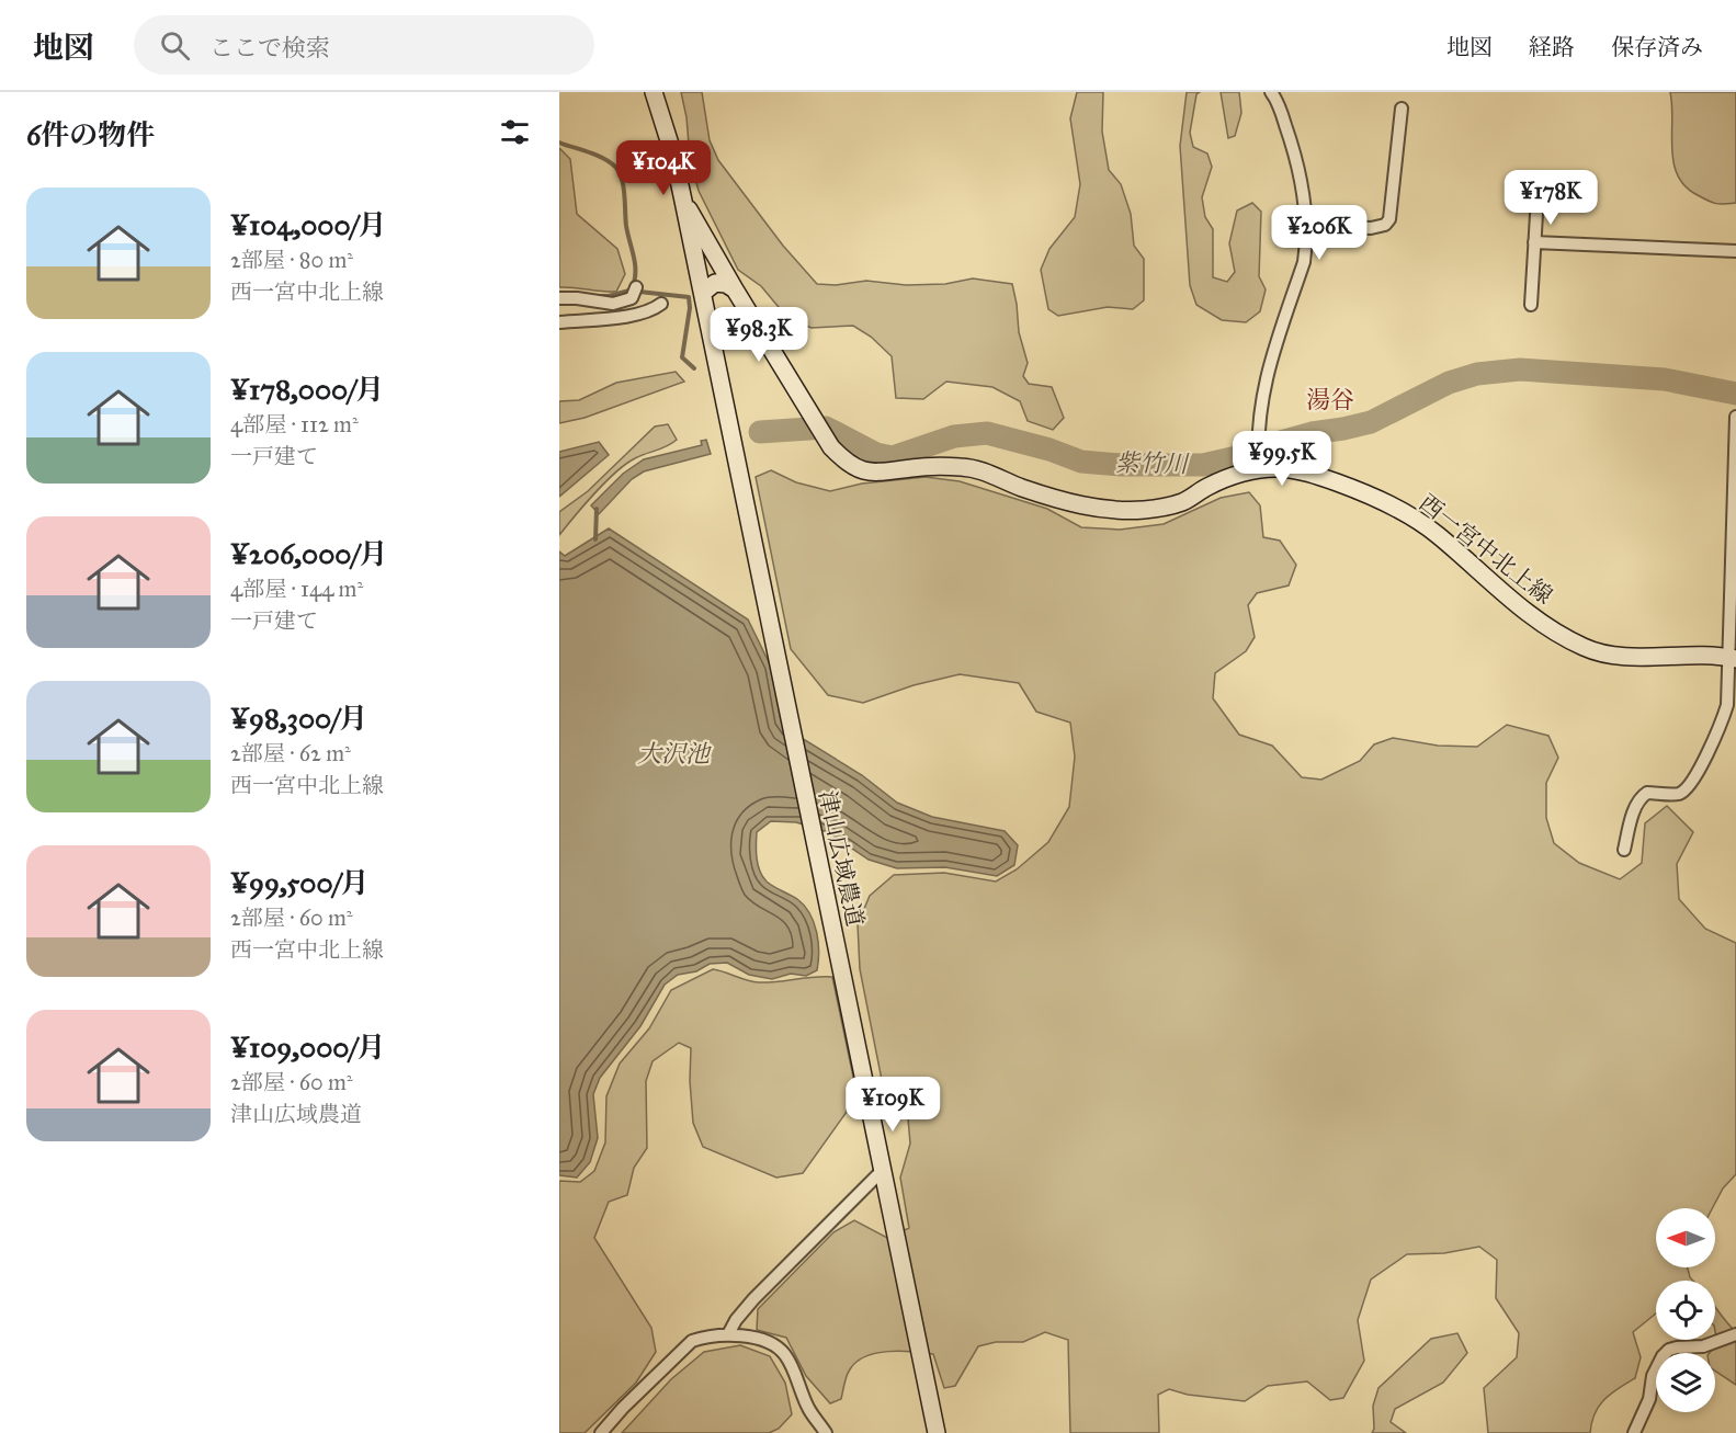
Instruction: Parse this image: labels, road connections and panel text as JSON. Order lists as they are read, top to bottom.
{
  "streets": {
    "main road": ["西一宮中北上線", "津山広域農道"]
  },
  "districts": ["湯谷"],
  "water": ["紫竹川", "大沢池"],
  "north": "left",
  "page": {
    "header": "地図",
    "search": "ここで検索",
    "nav": ["地図", "経路", "保存済み"],
    "heading": "6件の物件",
    "price": [
      "¥104K",
      "¥178K",
      "¥206K",
      "¥98.3K",
      "¥99.5K",
      "¥109K"
    ],
    "list": [
      {
        "name": "¥104,000/月",
        "note": "2部屋 · 80 m² · 西一宮中北上線"
      },
      {
        "name": "¥178,000/月",
        "note": "4部屋 · 112 m² · 一戸建て"
      },
      {
        "name": "¥206,000/月",
        "note": "4部屋 · 144 m² · 一戸建て"
      },
      {
        "name": "¥98,300/月",
        "note": "2部屋 · 62 m² · 西一宮中北上線"
      },
      {
        "name": "¥99,500/月",
        "note": "2部屋 · 60 m² · 西一宮中北上線"
      },
      {
        "name": "¥109,000/月",
        "note": "2部屋 · 60 m² · 津山広域農道"
      }
    ]
  }
}
